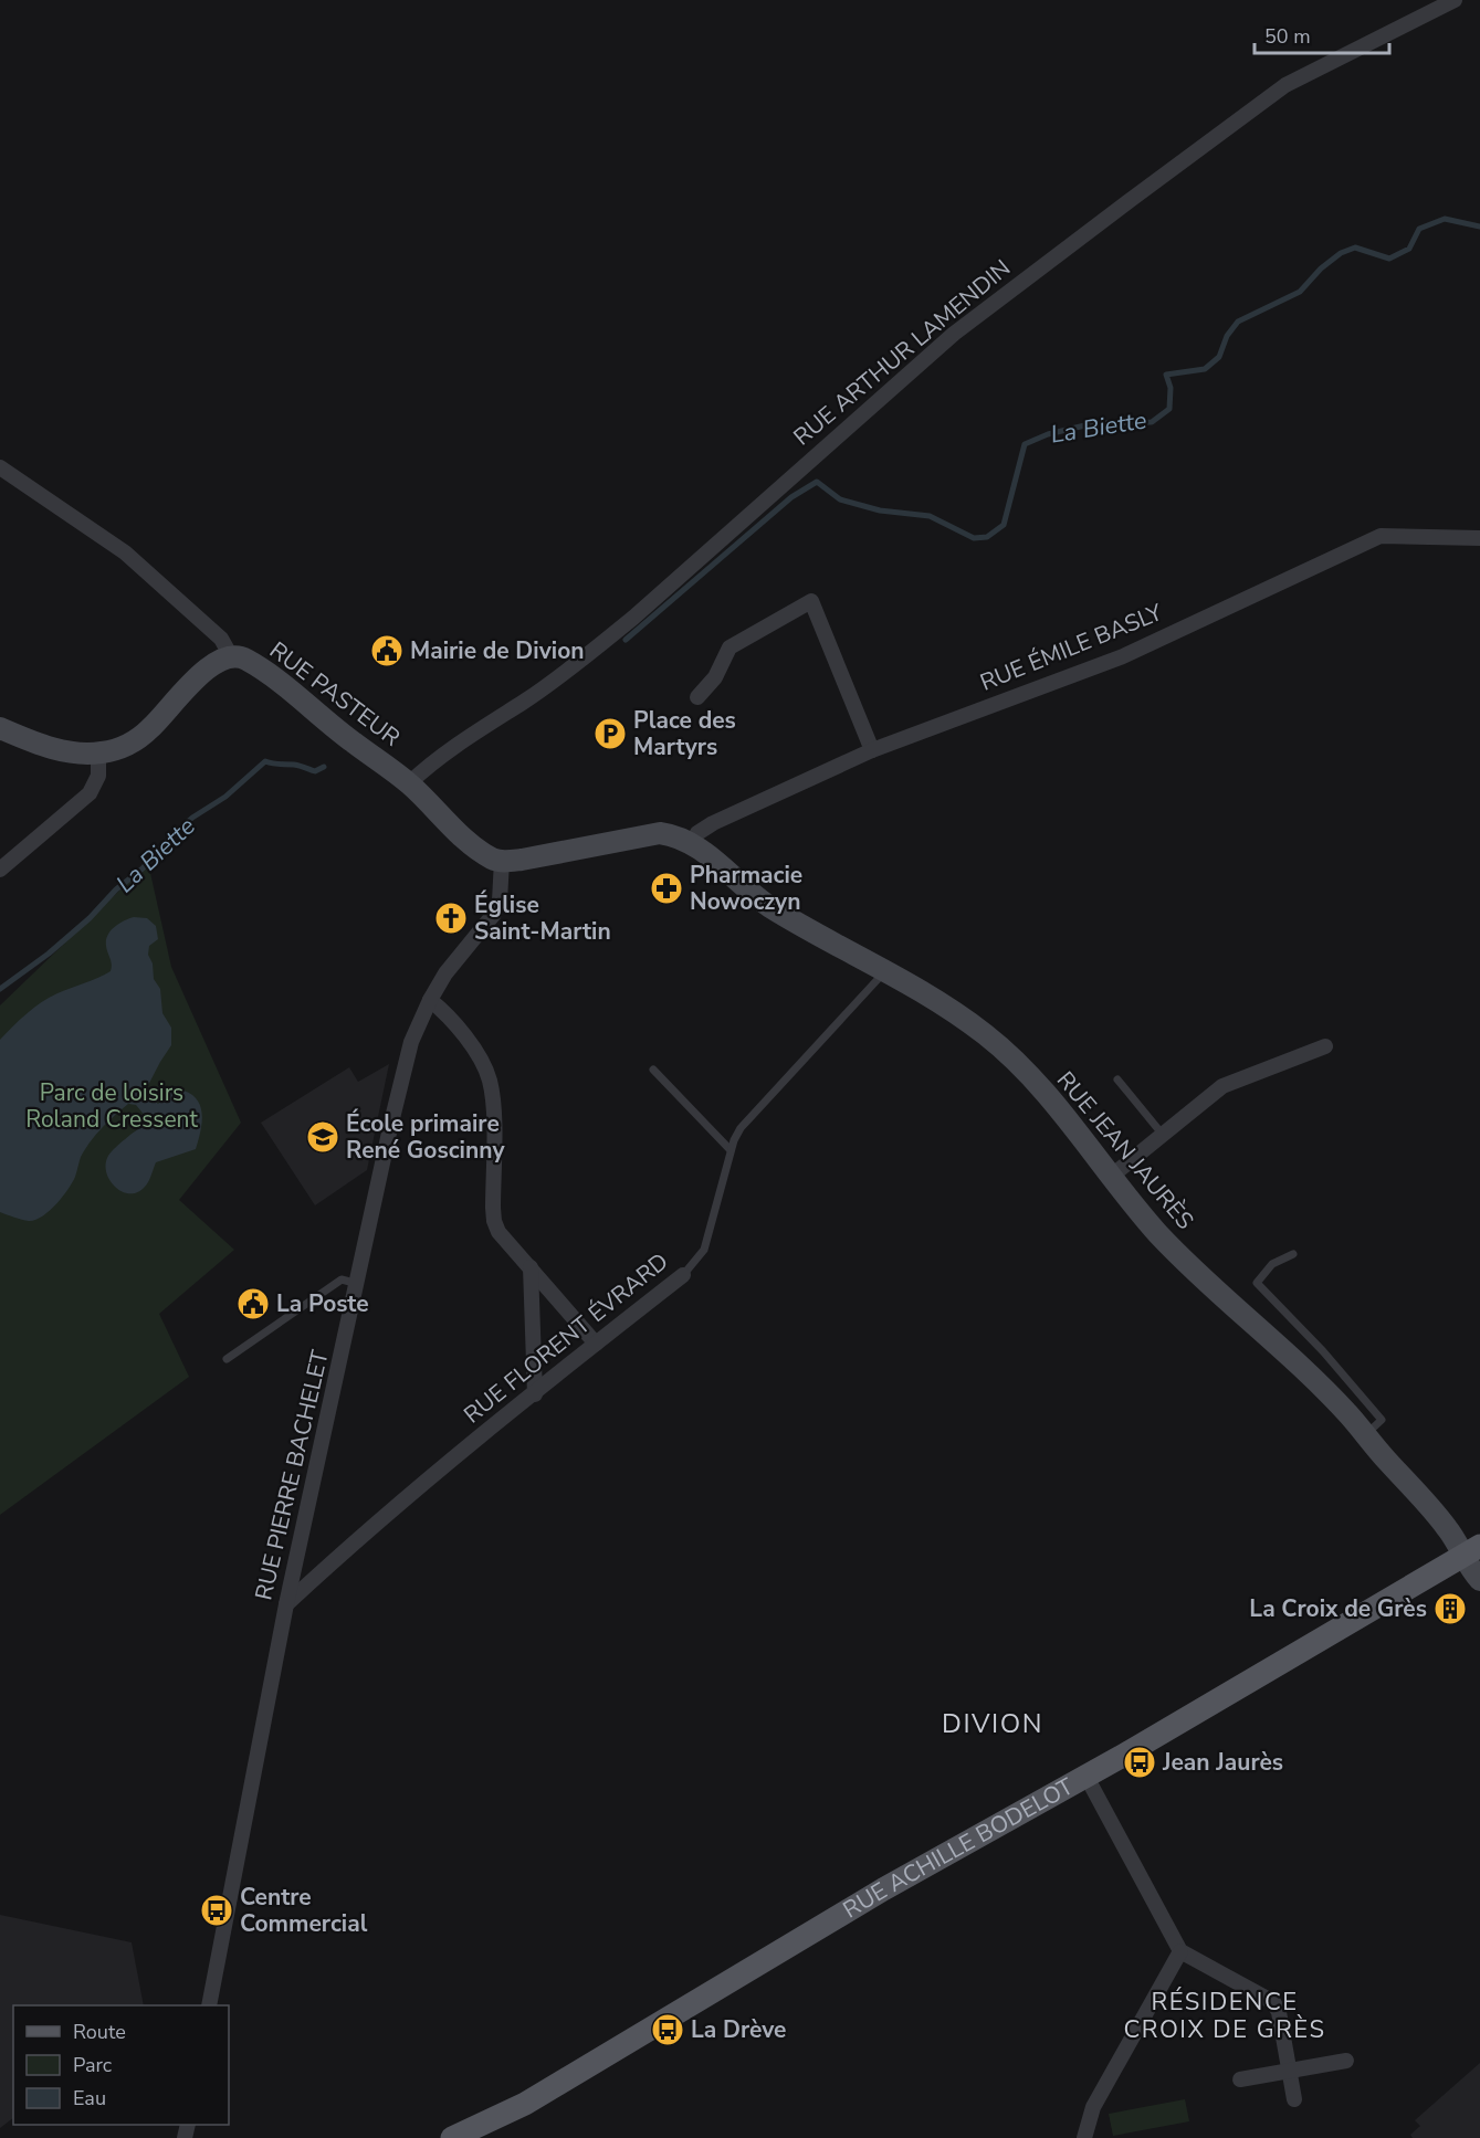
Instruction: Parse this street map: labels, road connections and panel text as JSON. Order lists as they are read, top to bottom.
{
  "streets": {
    "main road": ["RUE PASTEUR", "RUE JEAN JAURÈS", "RUE ACHILLE BODELOT"],
    "street": [
      "RUE ARTHUR LAMENDIN",
      "RUE ÉMILE BASLY",
      "RUE FLORENT ÉVRARD",
      "RUE PIERRE BACHELET"
    ]
  },
  "crossings": [
    ["RUE ARTHUR LAMENDIN", "RUE PASTEUR"],
    ["RUE ÉMILE BASLY", "RUE JEAN JAURÈS"],
    ["RUE PASTEUR", "RUE JEAN JAURÈS"],
    ["RUE PASTEUR", "RUE PIERRE BACHELET"],
    ["RUE JEAN JAURÈS", "RUE FLORENT ÉVRARD"],
    ["RUE JEAN JAURÈS", "RUE PIERRE BACHELET"],
    ["RUE JEAN JAURÈS", "RUE ACHILLE BODELOT"],
    ["RUE FLORENT ÉVRARD", "RUE PIERRE BACHELET"]
  ],
  "districts": ["DIVION", "RÉSIDENCE CROIX DE GRÈS"],
  "water": ["La Biette"],
  "parks": ["Parc de loisirs Roland Cressent"],
  "places": {
    "public building": ["Mairie de Divion", "La Poste"],
    "parking": ["Place des Martyrs"],
    "pharmacy": ["Pharmacie Nowoczyn"],
    "church": ["Église Saint-Martin"],
    "school or university": ["École primaire René Goscinny"],
    "building": ["La Croix de Grès"],
    "bus stop": ["Jean Jaurès", "Centre Commercial", "La Drève"]
  },
  "legend": ["Route", "Parc", "Eau"],
  "scale_bar": "50 m"
}
